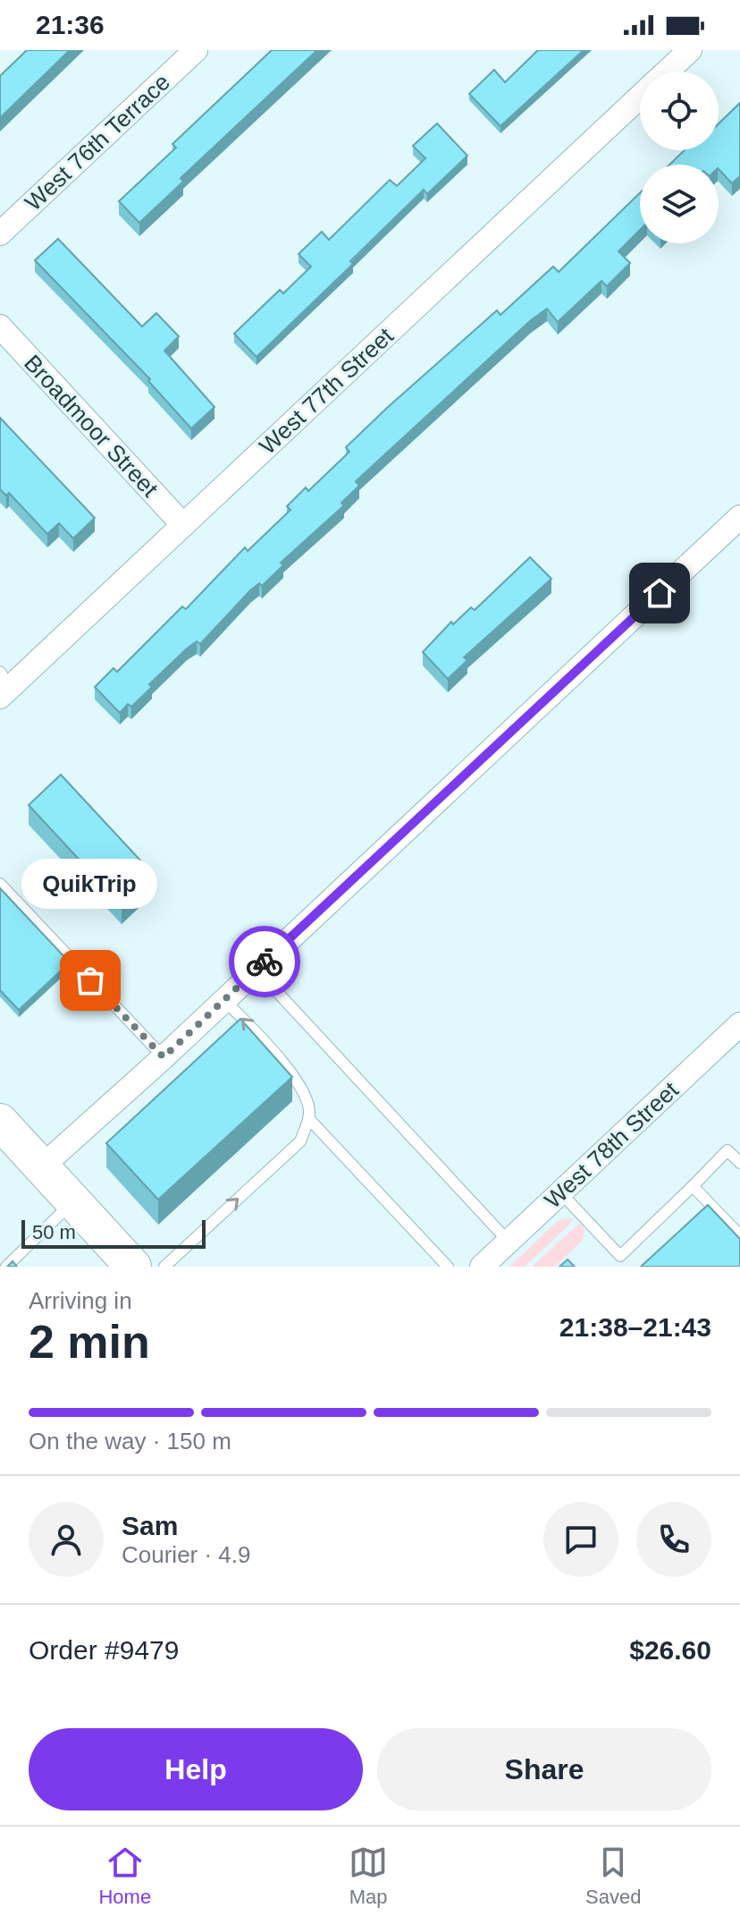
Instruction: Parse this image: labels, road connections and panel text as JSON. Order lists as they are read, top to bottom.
{
  "streets": {
    "street": [
      "West 76th Terrace",
      "West 77th Street",
      "Broadmoor Street",
      "West 78th Street"
    ]
  },
  "crossings": [
    ["West 77th Street", "Broadmoor Street"]
  ],
  "places": ["QuikTrip"],
  "scale_bar": "50 m",
  "page": {
    "status": "21:36",
    "bubble": "QuikTrip",
    "scale": "50 m",
    "heading": ["2 min", "Arriving in", "21:38–21:43"],
    "panel": [
      "Sam",
      "Courier · 4.9",
      "Order #9479",
      "$26.60"
    ],
    "bar": "On the way · 150 m",
    "buttons": ["Help", "Share"],
    "tabs": ["Home", "Map", "Saved"]
  }
}
